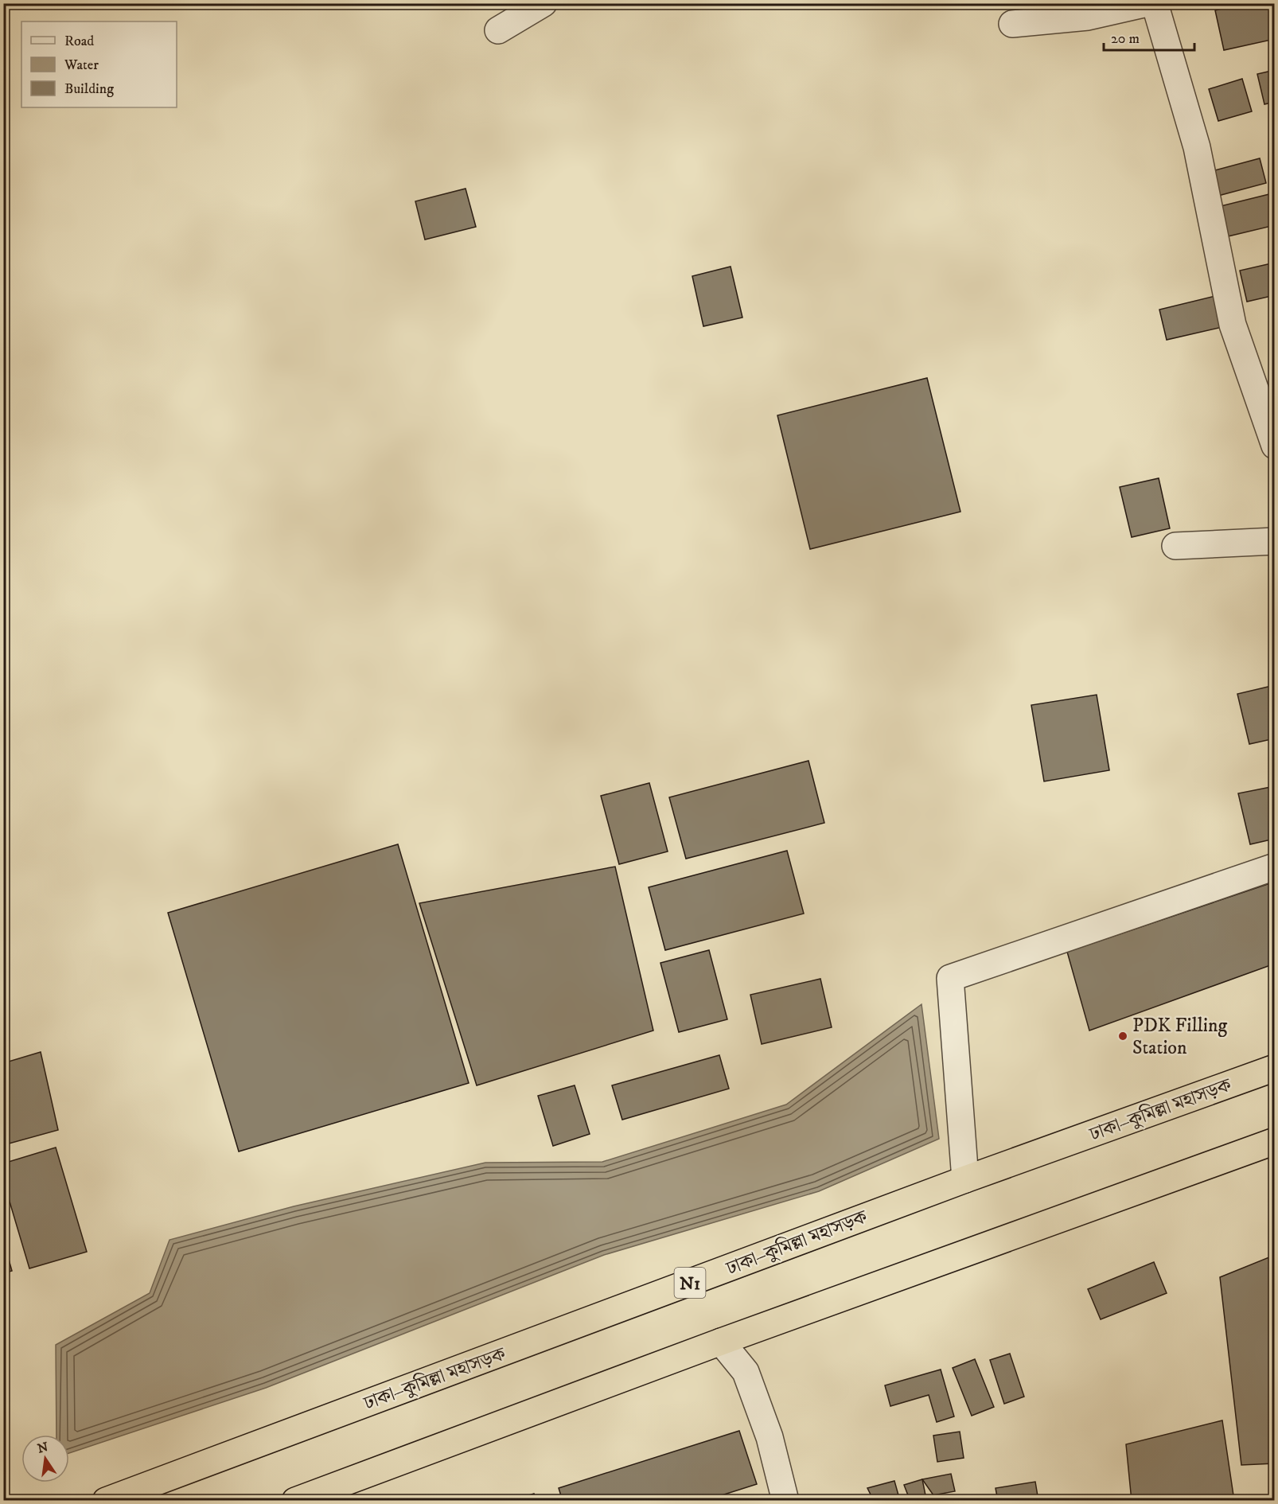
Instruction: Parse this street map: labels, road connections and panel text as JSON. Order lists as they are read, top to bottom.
{
  "streets": {
    "highway": ["ঢাকা–কুমিল্লা মহাসড়ক", "N1"]
  },
  "places": ["PDK Filling Station"],
  "legend": ["Road", "Water", "Building"],
  "scale_bar": "20 m",
  "north": "top"
}
